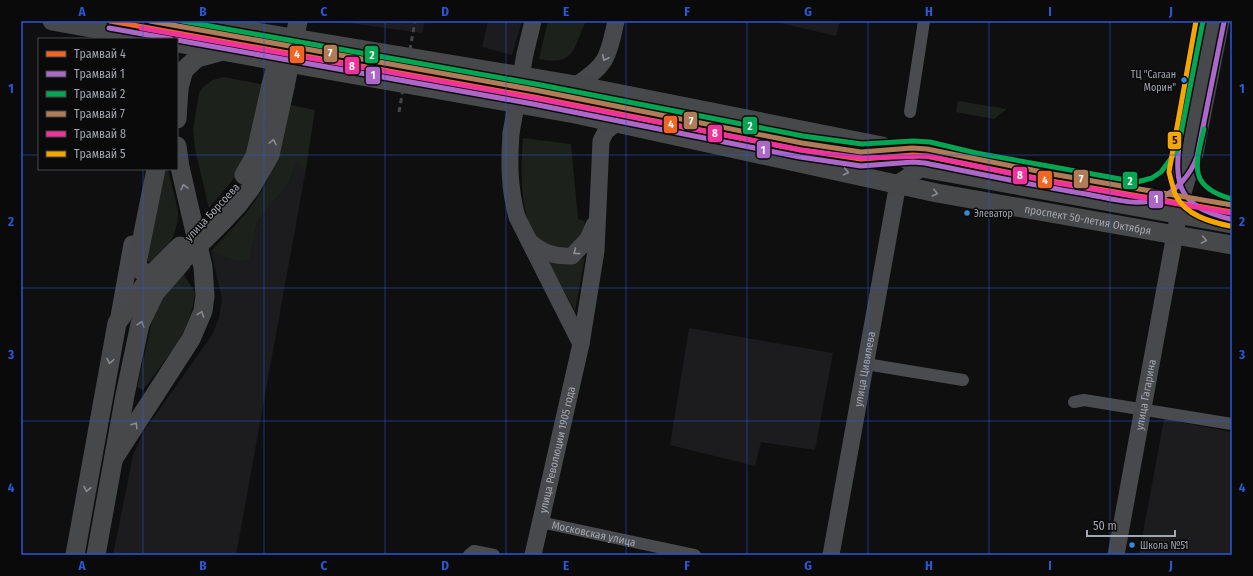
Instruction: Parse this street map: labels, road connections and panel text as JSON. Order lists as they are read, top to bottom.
{
  "streets": {
    "main road": [
      "улица Борсоева",
      "проспект 50-летия Октября",
      "улица Цивилева",
      "улица Гагарина",
      "улица Революции 1905 года"
    ],
    "street": ["Московская улица"]
  },
  "crossings": [
    ["проспект 50-летия Октября", "улица Цивилева"],
    ["проспект 50-летия Октября", "улица Гагарина"],
    ["улица Революции 1905 года", "Московская улица"]
  ],
  "places": ["ТЦ \"Сагаан Морин\"", "Элеватор", "Школа №51"],
  "lines": [
    "tram line 4",
    "tram line 2",
    "tram line 7",
    "tram line 5",
    "tram line 1",
    "tram line 8"
  ],
  "legend": [
    "Трамвай 4",
    "Трамвай 1",
    "Трамвай 2",
    "Трамвай 7",
    "Трамвай 8",
    "Трамвай 5"
  ],
  "scale_bar": "50 m",
  "grid": {
    "columns": [
      "A",
      "B",
      "C",
      "D",
      "E",
      "F",
      "G",
      "H",
      "I",
      "J"
    ],
    "rows": [
      "1",
      "2",
      "3",
      "4"
    ]
  }
}
